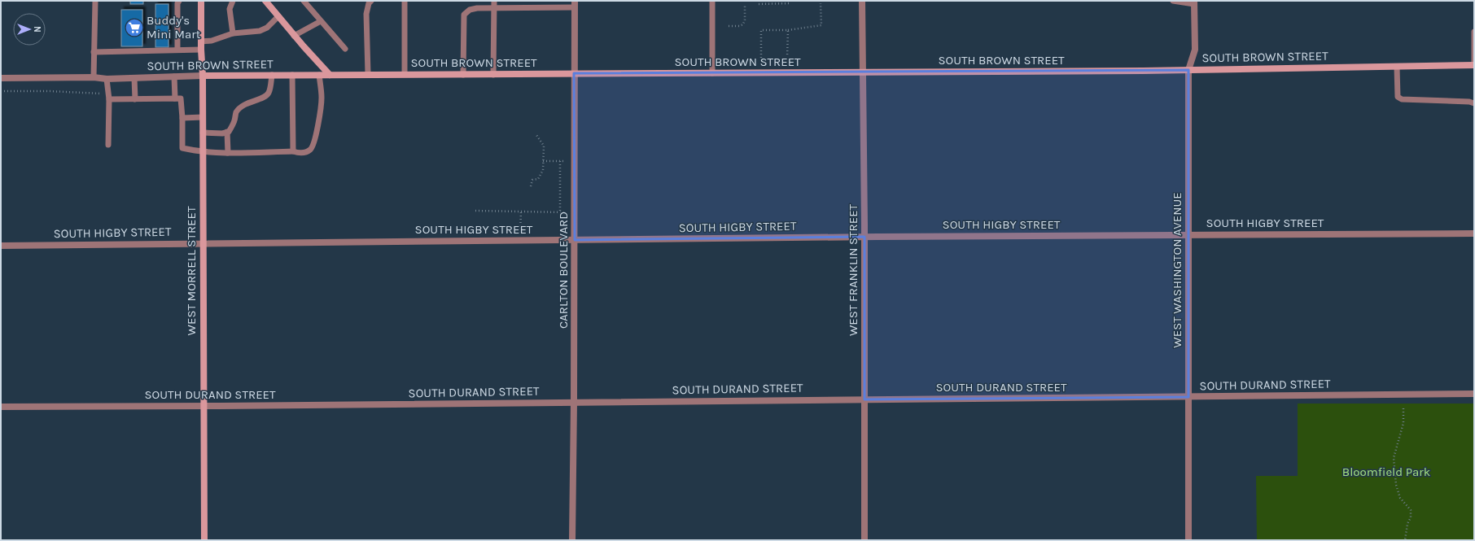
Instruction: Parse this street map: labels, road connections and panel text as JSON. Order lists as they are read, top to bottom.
{
  "streets": {
    "main road": ["SOUTH BROWN STREET", "WEST MORRELL STREET"],
    "street": [
      "SOUTH HIGBY STREET",
      "CARLTON BOULEVARD",
      "WEST FRANKLIN STREET",
      "WEST WASHINGTON AVENUE",
      "SOUTH DURAND STREET"
    ]
  },
  "crossings": [
    ["SOUTH BROWN STREET", "CARLTON BOULEVARD"],
    ["SOUTH BROWN STREET", "WEST FRANKLIN STREET"],
    ["SOUTH BROWN STREET", "WEST WASHINGTON AVENUE"],
    ["SOUTH BROWN STREET", "WEST MORRELL STREET"],
    ["SOUTH HIGBY STREET", "CARLTON BOULEVARD"],
    ["SOUTH HIGBY STREET", "WEST FRANKLIN STREET"],
    ["SOUTH HIGBY STREET", "WEST WASHINGTON AVENUE"],
    ["SOUTH HIGBY STREET", "WEST MORRELL STREET"],
    ["CARLTON BOULEVARD", "SOUTH DURAND STREET"],
    ["WEST FRANKLIN STREET", "SOUTH DURAND STREET"],
    ["WEST WASHINGTON AVENUE", "SOUTH DURAND STREET"],
    ["WEST MORRELL STREET", "SOUTH DURAND STREET"]
  ],
  "parks": ["Bloomfield Park"],
  "places": {
    "supermarket": ["Buddy's Mini Mart"]
  },
  "north": "right"
}
